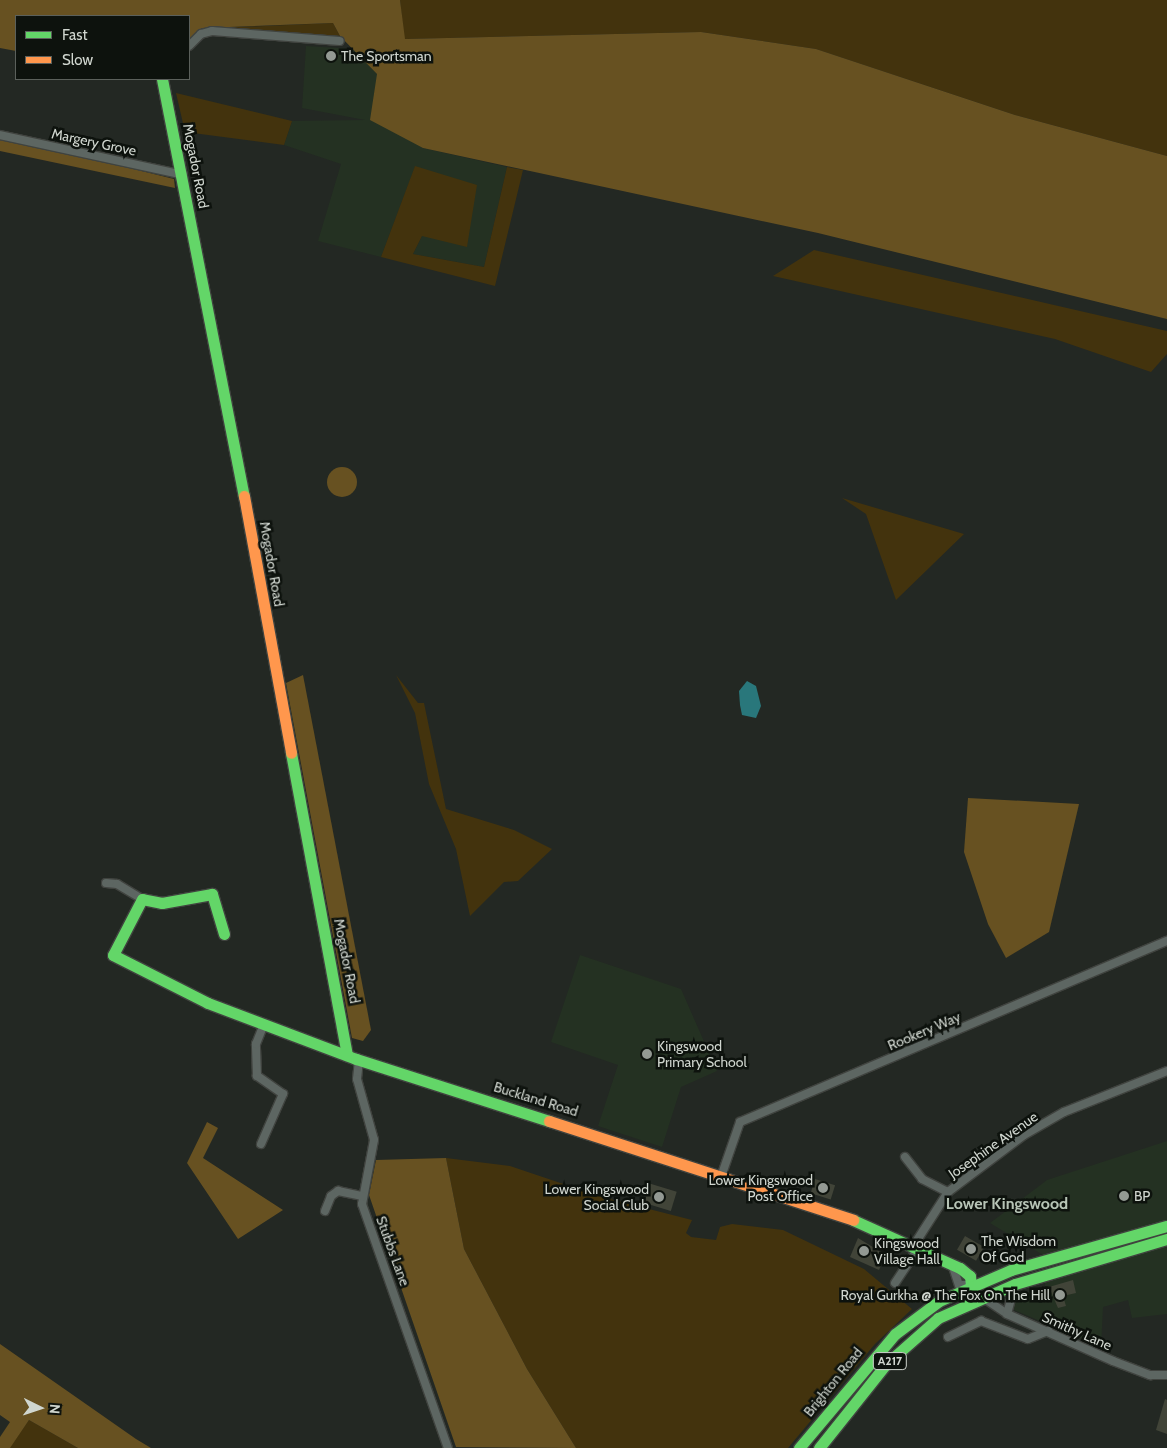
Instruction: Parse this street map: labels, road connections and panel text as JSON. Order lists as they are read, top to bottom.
{
  "streets": {
    "main road": [
      "Mogador Road",
      "Buckland Road",
      "A217",
      "Brighton Road"
    ],
    "street": [
      "Margery Grove",
      "Rookery Way",
      "Josephine Avenue",
      "Stubbs Lane",
      "Smithy Lane"
    ]
  },
  "crossings": [
    ["Margery Grove", "Mogador Road"],
    ["Mogador Road", "Buckland Road"],
    ["Rookery Way", "Buckland Road"],
    ["Buckland Road", "Josephine Avenue"],
    ["Buckland Road", "Smithy Lane"],
    ["Buckland Road", "Brighton Road"],
    ["Smithy Lane", "A217"],
    ["Smithy Lane", "Brighton Road"]
  ],
  "districts": ["Lower Kingswood"],
  "places": [
    "The Sportsman",
    "Kingswood Primary School",
    "Lower Kingswood Post Office",
    "BP",
    "Lower Kingswood Social Club",
    "The Wisdom Of God",
    "Kingswood Village Hall",
    "Royal Gurkha @ The Fox On The Hill"
  ],
  "legend": ["Fast", "Slow"],
  "north": "right"
}
